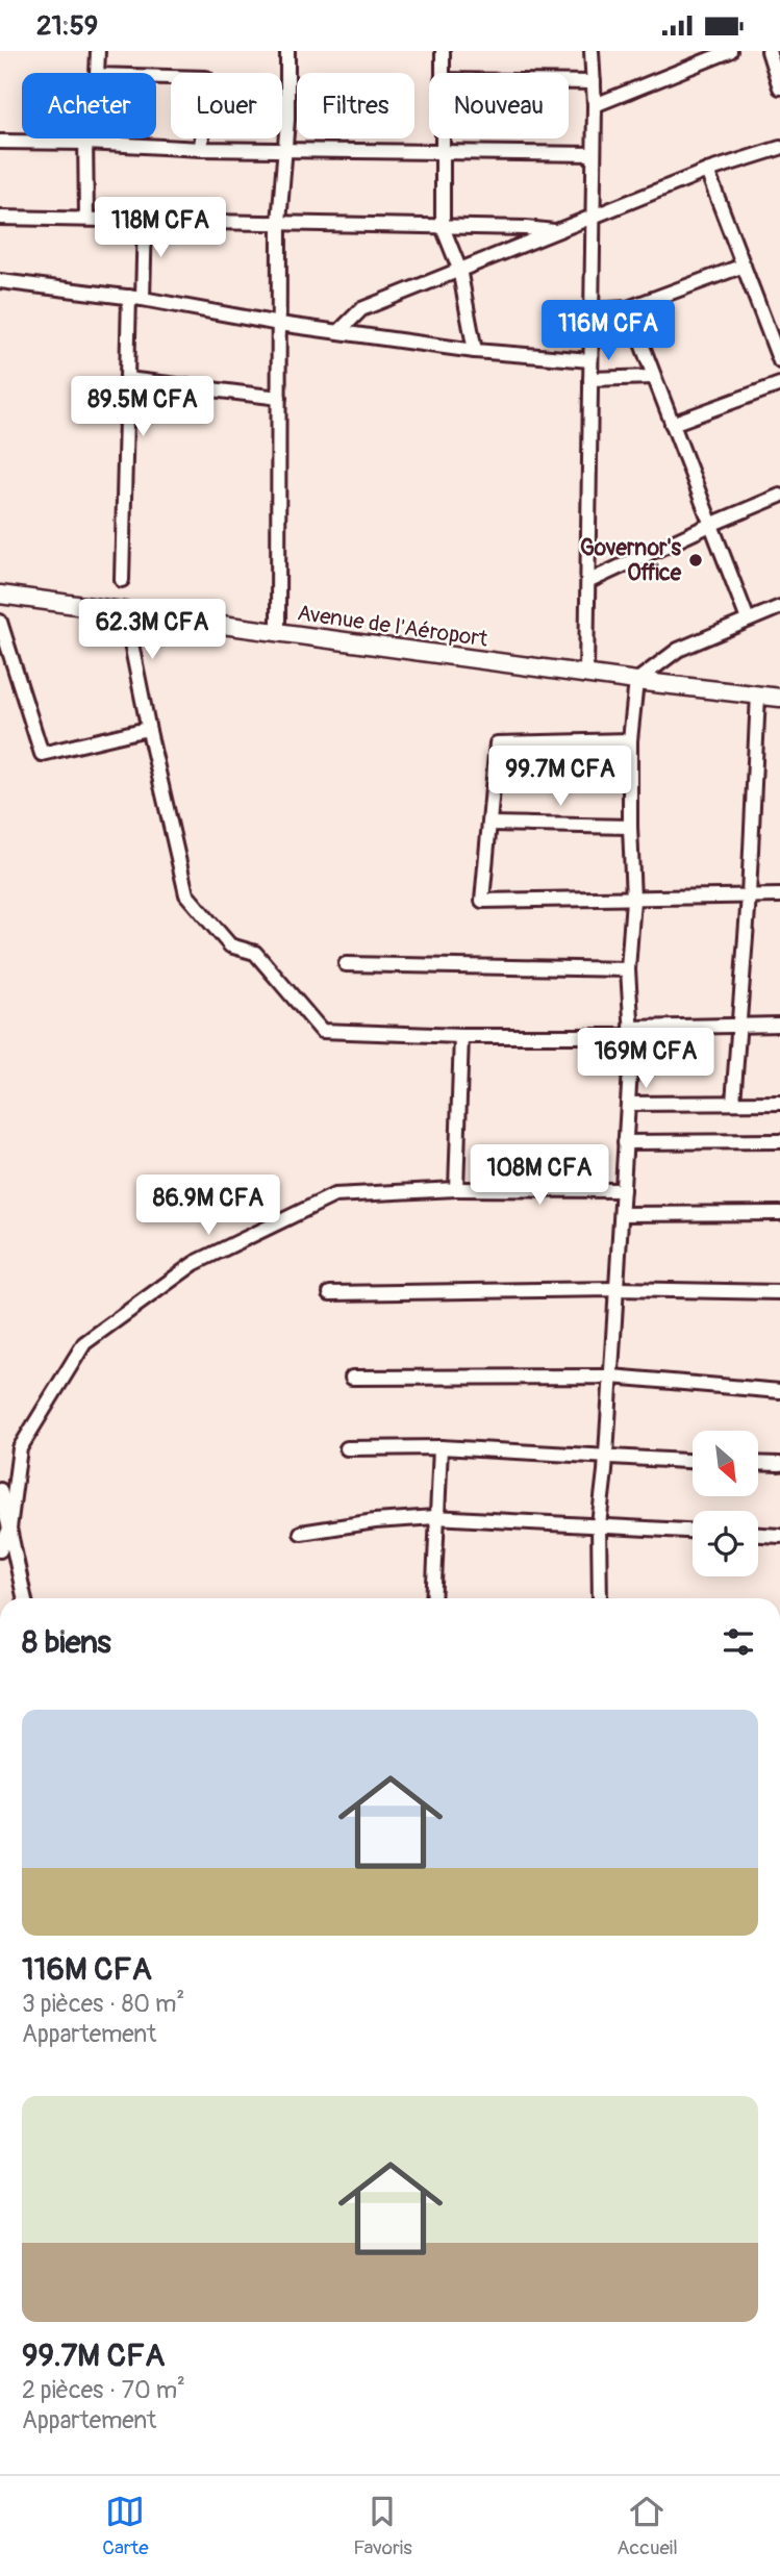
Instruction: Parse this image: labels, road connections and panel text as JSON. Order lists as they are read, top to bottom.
{
  "streets": {
    "main road": ["Avenue de l'Aéroport"]
  },
  "places": ["Governor's Office"],
  "north": "bottom right",
  "page": {
    "status": "21:59",
    "chip": [
      "Acheter",
      "Louer",
      "Filtres",
      "Nouveau"
    ],
    "price": [
      "118M CFA",
      "116M CFA",
      "89.5M CFA",
      "62.3M CFA",
      "99.7M CFA",
      "169M CFA",
      "108M CFA",
      "86.9M CFA"
    ],
    "heading": "8 biens",
    "list": [
      {
        "name": "116M CFA",
        "note": "3 pièces · 80 m² · Appartement"
      },
      {
        "name": "99.7M CFA",
        "note": "2 pièces · 70 m² · Appartement"
      }
    ],
    "tabs": ["Carte", "Favoris", "Accueil"]
  }
}
